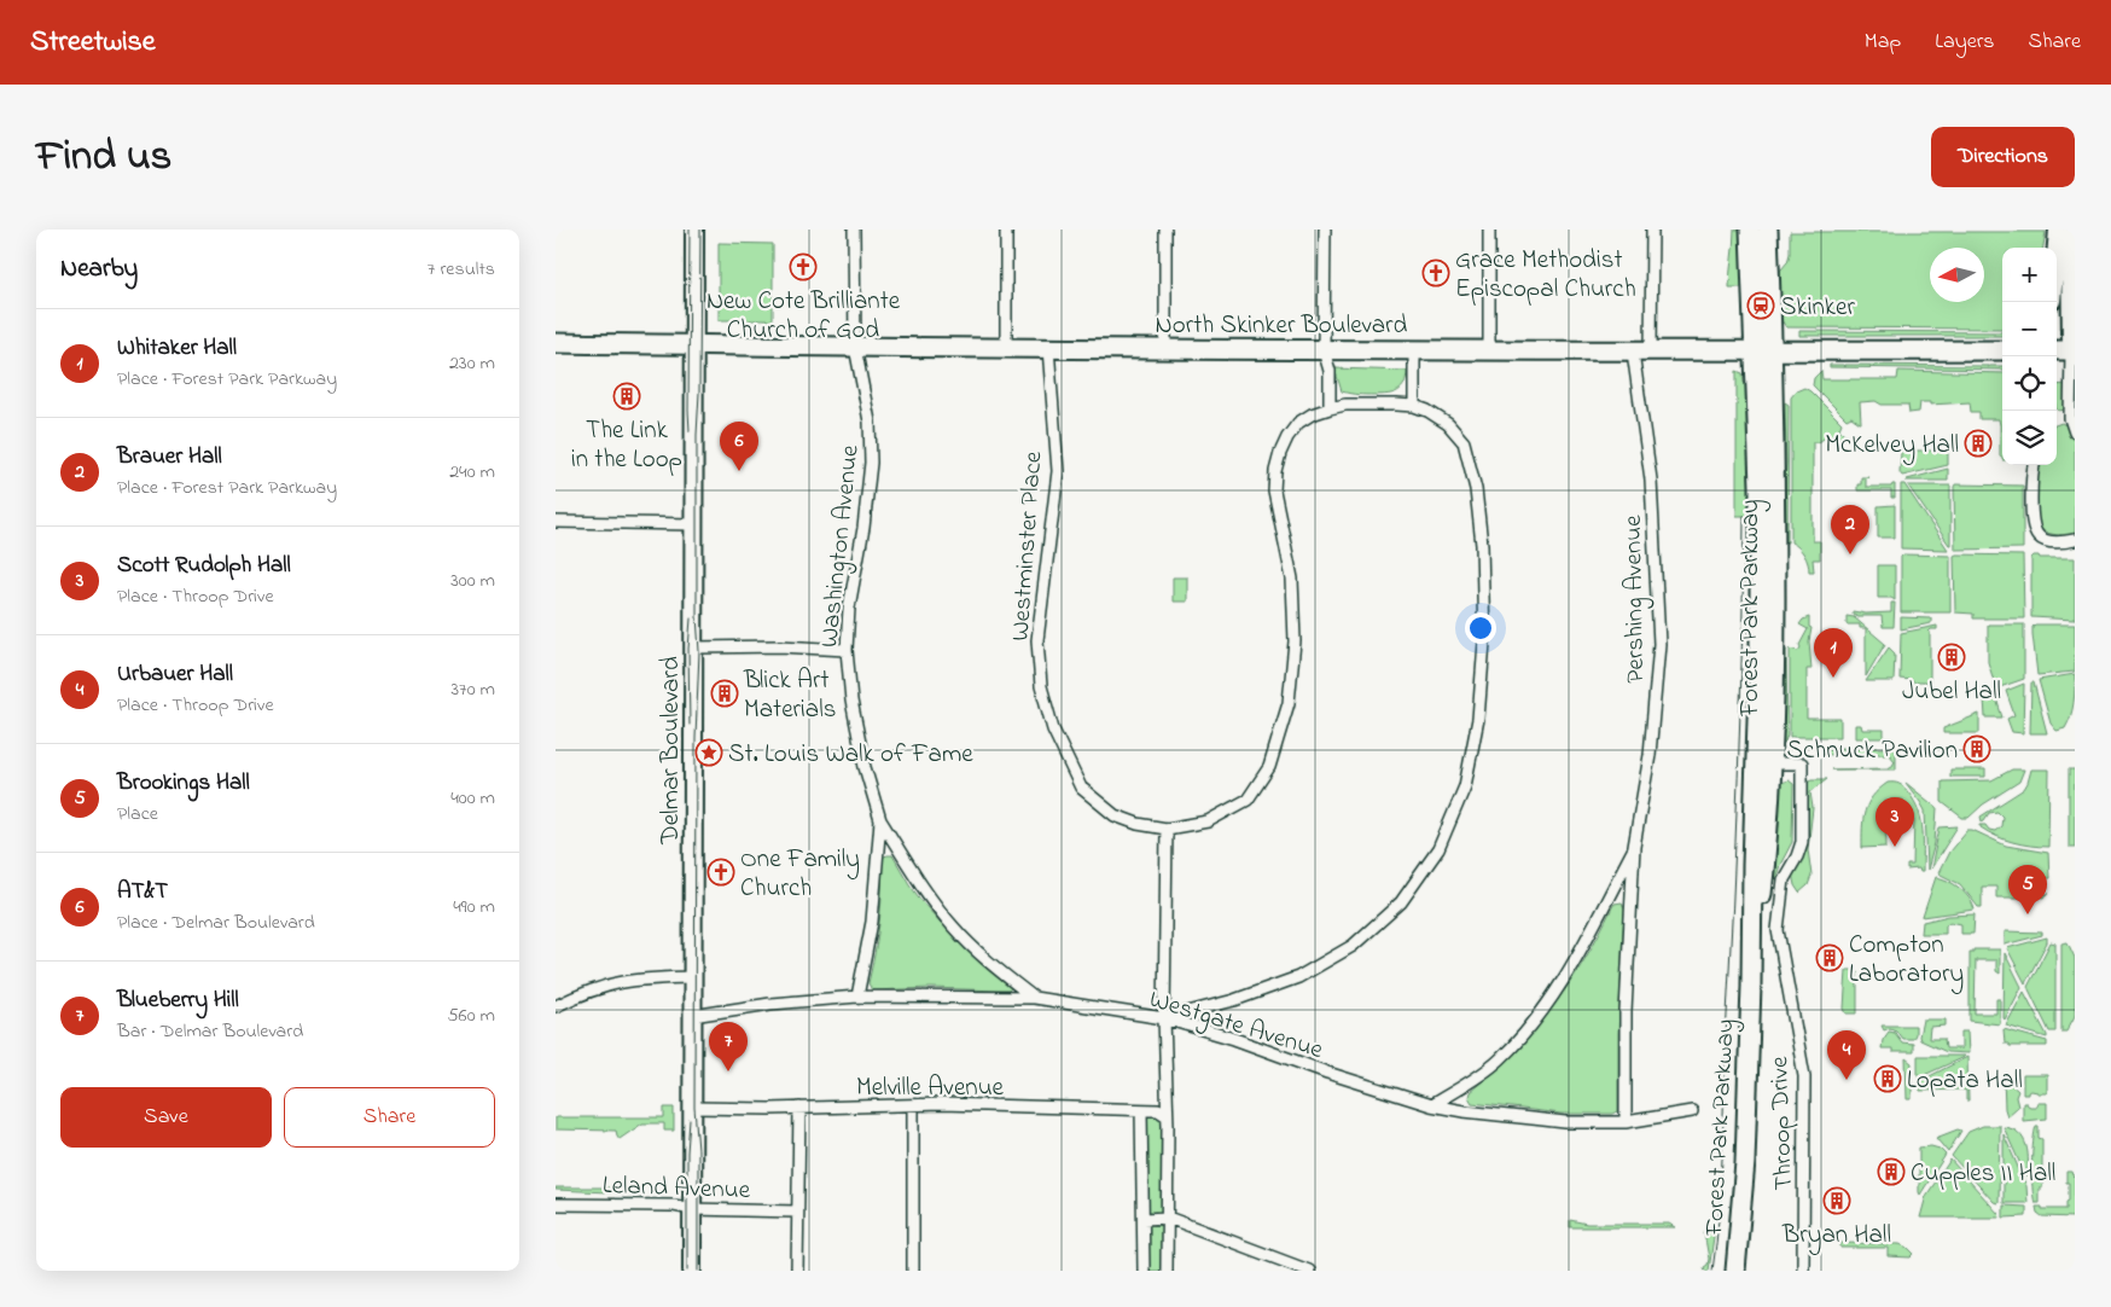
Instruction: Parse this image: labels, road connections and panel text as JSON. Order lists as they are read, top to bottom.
{
  "streets": {
    "main road": ["North Skinker Boulevard", "Forest Park Parkway", "Delmar Boulevard"],
    "street": [
      "Washington Avenue",
      "Westminster Place",
      "Pershing Avenue",
      "Westgate Avenue",
      "Melville Avenue",
      "Throop Drive",
      "Leland Avenue"
    ]
  },
  "crossings": [
    ["North Skinker Boulevard", "Washington Avenue"],
    ["North Skinker Boulevard", "Westminster Place"],
    ["North Skinker Boulevard", "Pershing Avenue"],
    ["North Skinker Boulevard", "Forest Park Parkway"],
    ["North Skinker Boulevard", "Delmar Boulevard"],
    ["Washington Avenue", "Westgate Avenue"],
    ["Pershing Avenue", "Westgate Avenue"],
    ["Forest Park Parkway", "Throop Drive"],
    ["Delmar Boulevard", "Westgate Avenue"],
    ["Delmar Boulevard", "Melville Avenue"],
    ["Delmar Boulevard", "Leland Avenue"]
  ],
  "places": {
    "church": ["New Cote Brilliante Church of God", "Grace Methodist Episcopal Church", "One Family Church"],
    "station": ["Skinker"],
    "building": [
      "The Link in the Loop",
      "McKelvey Hall",
      "Jubel Hall",
      "Blick Art Materials",
      "Schnuck Pavilion",
      "Compton Laboratory",
      "Lopata Hall",
      "Cupples II Hall",
      "Bryan Hall"
    ],
    "place": ["St. Louis Walk of Fame"]
  },
  "north": "left",
  "page": {
    "header": "Streetwise",
    "nav": ["Map", "Layers", "Share"],
    "title": "Find us",
    "buttons": [
      "Directions",
      ["Save", "Share"]
    ],
    "heading": ["Nearby", "7 results"],
    "map_buttons": ["+", "−"],
    "list": [
      {
        "mark": "1",
        "name": "Whitaker Hall",
        "note": "Place · Forest Park Parkway",
        "value": "230 m"
      },
      {
        "mark": "2",
        "name": "Brauer Hall",
        "note": "Place · Forest Park Parkway",
        "value": "240 m"
      },
      {
        "mark": "3",
        "name": "Scott Rudolph Hall",
        "note": "Place · Throop Drive",
        "value": "300 m"
      },
      {
        "mark": "4",
        "name": "Urbauer Hall",
        "note": "Place · Throop Drive",
        "value": "370 m"
      },
      {
        "mark": "5",
        "name": "Brookings Hall",
        "note": "Place",
        "value": "400 m"
      },
      {
        "mark": "6",
        "name": "AT&T",
        "note": "Place · Delmar Boulevard",
        "value": "490 m"
      },
      {
        "mark": "7",
        "name": "Blueberry Hill",
        "note": "Bar · Delmar Boulevard",
        "value": "560 m"
      }
    ],
    "pins": [
      "6",
      "2",
      "1",
      "3",
      "5",
      "7",
      "4"
    ]
  }
}
